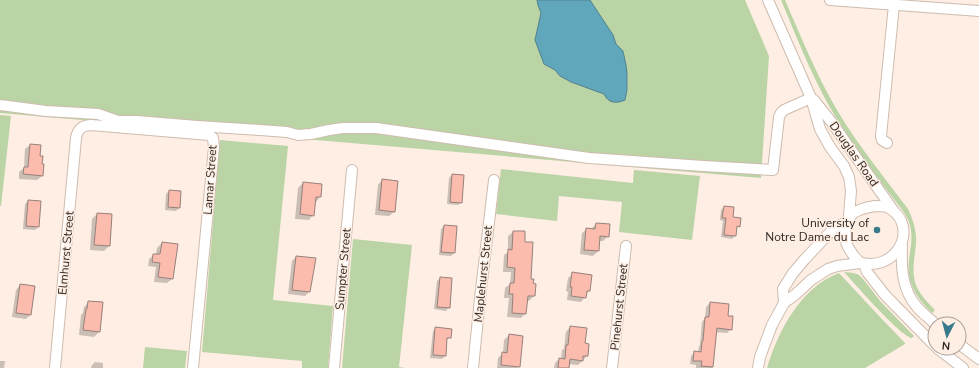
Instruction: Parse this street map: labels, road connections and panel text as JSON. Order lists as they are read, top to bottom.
{
  "streets": {
    "street": [
      "Douglas Road",
      "Lamar Street",
      "Elmhurst Street",
      "Sumpter Street",
      "Maplehurst Street",
      "Pinehurst Street"
    ]
  },
  "crossings": [
    ["Lamar Street", "Elmhurst Street"]
  ],
  "places": ["University of Notre Dame du Lac"],
  "north": "bottom"
}
